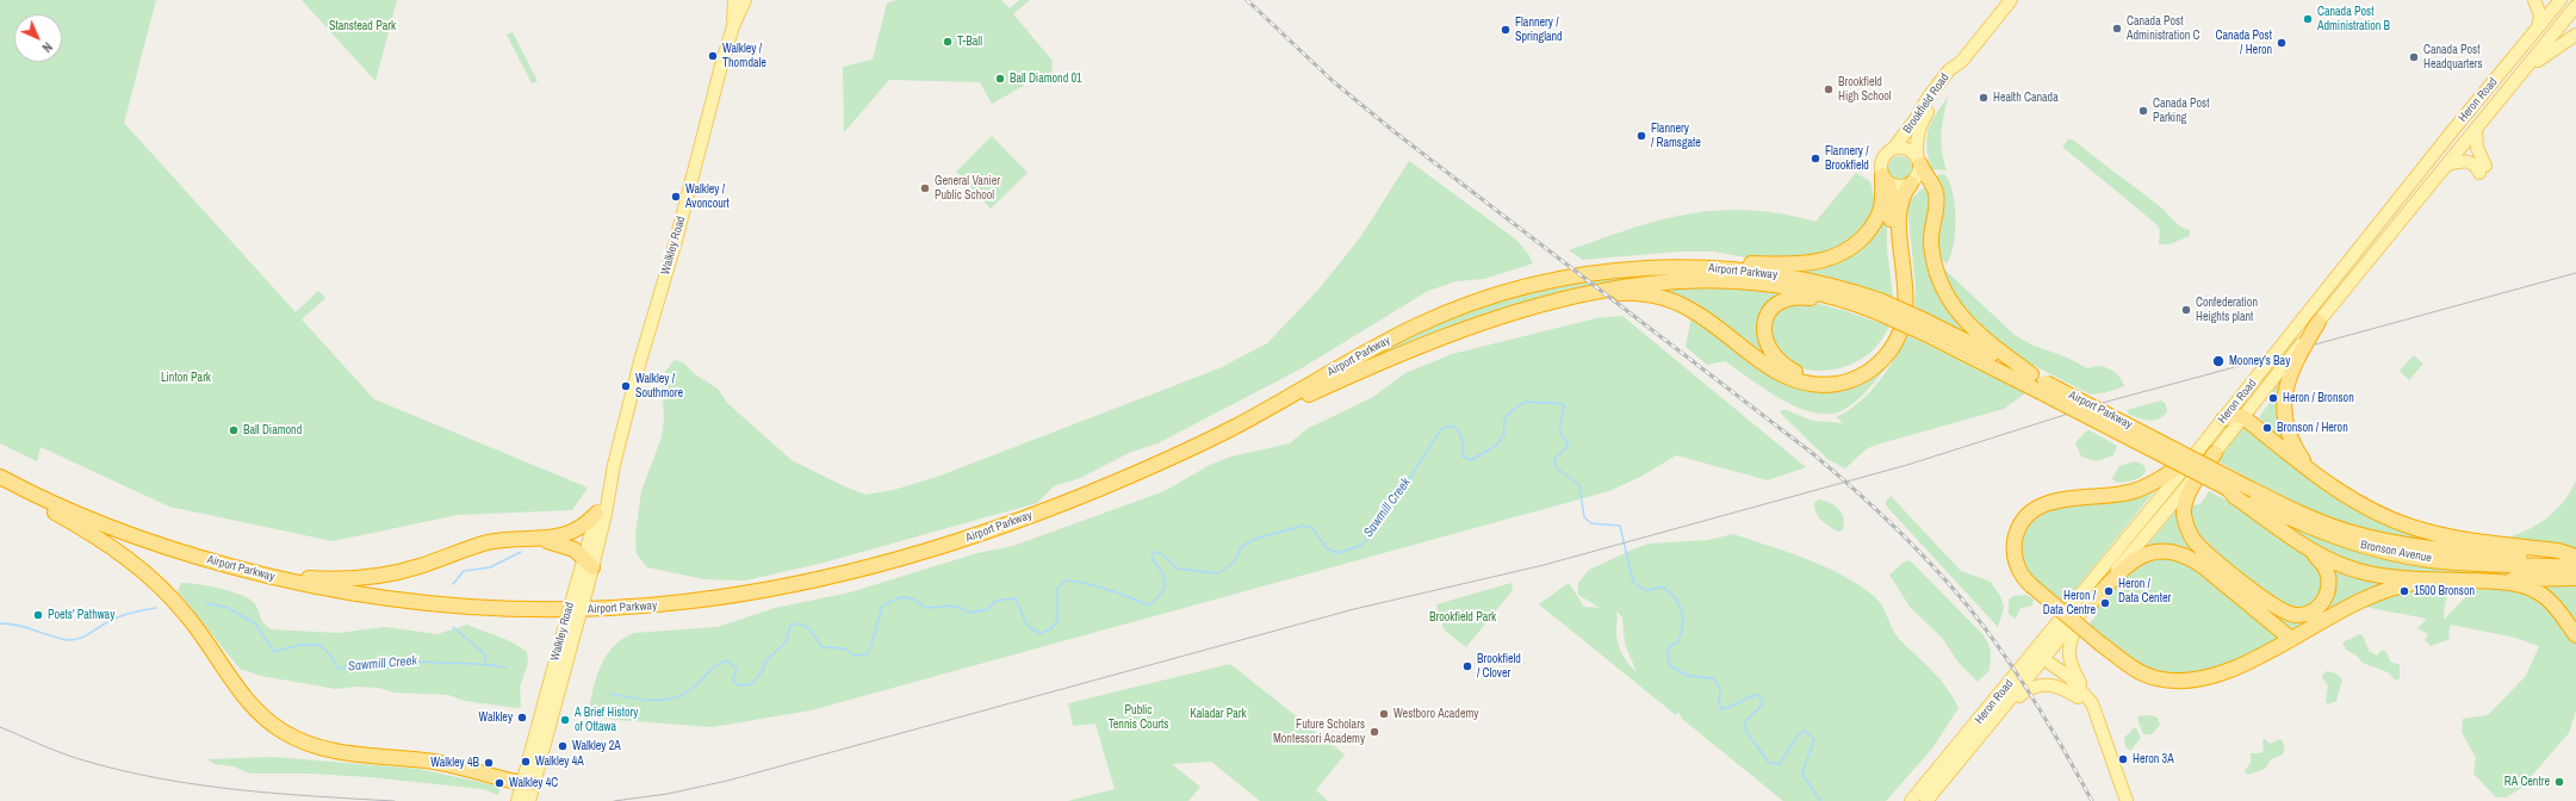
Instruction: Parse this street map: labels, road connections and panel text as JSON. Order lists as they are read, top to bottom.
{
  "streets": {
    "highway": ["Airport Parkway", "Bronson Avenue"],
    "main road": ["Heron Road", "Brookfield Road", "Walkley Road"]
  },
  "crossings": [
    ["Airport Parkway", "Bronson Avenue"]
  ],
  "water": ["Sawmill Creek"],
  "parks": [
    "Stanstead Park",
    "Linton Park",
    "Brookfield Park",
    "Public Tennis Courts",
    "Kaladar Park"
  ],
  "places": [
    "Canada Post Administration B",
    "Canada Post Administration C",
    "Flannery / Springland",
    "T-Ball",
    "Canada Post / Heron",
    "Walkley / Thorndale",
    "Canada Post Headquarters",
    "Ball Diamond 01",
    "Brookfield High School",
    "Health Canada",
    "Canada Post Parking",
    "Flannery / Ramsgate",
    "Flannery / Brookfield",
    "General Vanier Public School",
    "Walkley / Avoncourt",
    "Confederation Heights plant",
    "Mooney's Bay",
    "Walkley / Southmore",
    "Heron / Bronson",
    "Bronson / Heron",
    "Ball Diamond",
    "Heron / Data Center",
    "1500 Bronson",
    "Heron / Data Centre",
    "Poets' Pathway",
    "Brookfield / Clover",
    "Westboro Academy",
    "Walkley",
    "A Brief History of Ottawa",
    "Future Scholars Montessori Academy",
    "Walkley 2A",
    "Heron 3A",
    "Walkley 4A",
    "Walkley 4B",
    "RA Centre",
    "Walkley 4C"
  ],
  "north": "bottom right"
}
